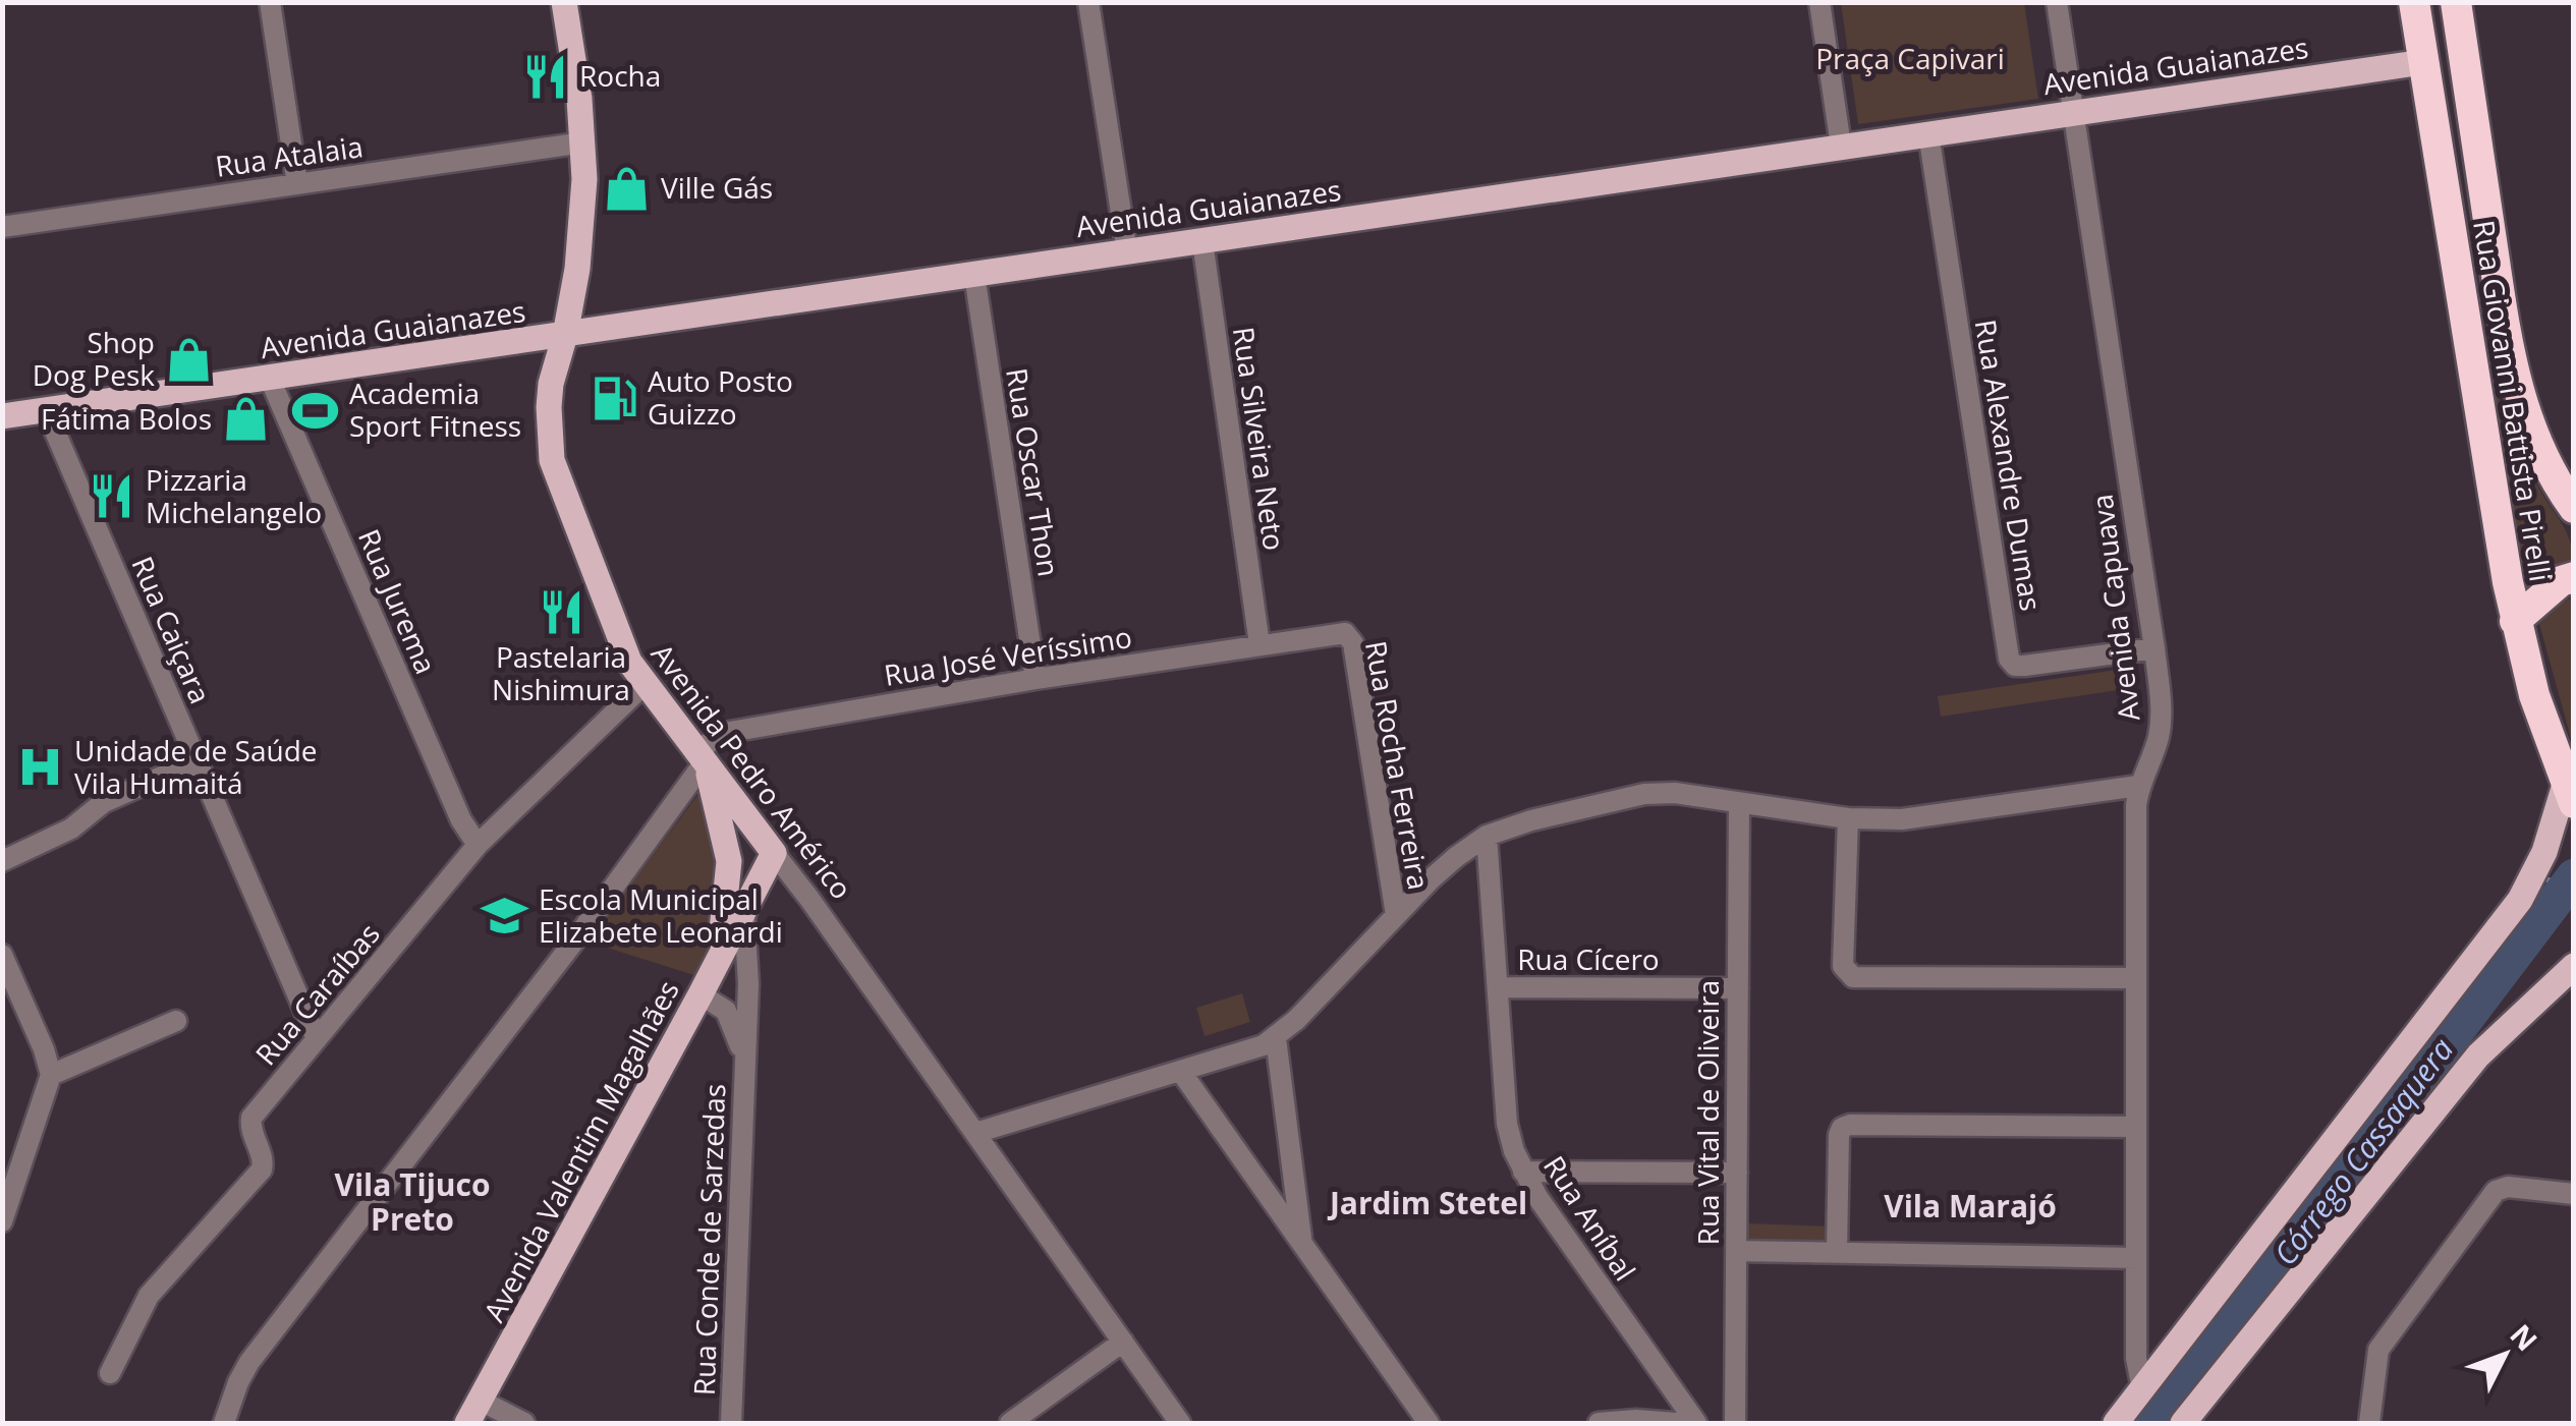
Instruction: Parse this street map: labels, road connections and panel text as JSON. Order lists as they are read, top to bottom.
{
  "streets": {
    "highway": ["Rua Giovanni Battista Pirelli"],
    "main road": ["Avenida Guaianazes", "Avenida Pedro Américo", "Avenida Valentim Magalhães"],
    "street": [
      "Rua Atalaia",
      "Rua Silveira Neto",
      "Rua Alexandre Dumas",
      "Rua Oscar Thon",
      "Rua Jurema",
      "Avenida Capuava",
      "Rua Caiçara",
      "Rua José Veríssimo",
      "Rua Rocha Ferreira",
      "Rua Cícero",
      "Rua Caraíbas",
      "Rua Vital de Oliveira",
      "Rua Aníbal",
      "Rua Conde de Sarzedas"
    ]
  },
  "crossings": [
    ["Avenida Guaianazes", "Rua Giovanni Battista Pirelli"],
    ["Avenida Guaianazes", "Rua Silveira Neto"],
    ["Avenida Guaianazes", "Rua Alexandre Dumas"],
    ["Avenida Guaianazes", "Rua Oscar Thon"],
    ["Avenida Guaianazes", "Rua Jurema"],
    ["Avenida Guaianazes", "Avenida Capuava"],
    ["Avenida Guaianazes", "Rua Caiçara"],
    ["Avenida Guaianazes", "Avenida Pedro Américo"],
    ["Rua Atalaia", "Avenida Pedro Américo"],
    ["Rua Silveira Neto", "Rua José Veríssimo"],
    ["Rua Alexandre Dumas", "Avenida Capuava"],
    ["Rua Oscar Thon", "Rua José Veríssimo"],
    ["Rua Jurema", "Rua Caraíbas"],
    ["Rua Caiçara", "Rua Caraíbas"],
    ["Rua José Veríssimo", "Rua Rocha Ferreira"],
    ["Rua José Veríssimo", "Avenida Pedro Américo"],
    ["Avenida Pedro Américo", "Rua Caraíbas"],
    ["Avenida Pedro Américo", "Avenida Valentim Magalhães"],
    ["Rua Cícero", "Rua Vital de Oliveira"],
    ["Rua Cícero", "Rua Aníbal"],
    ["Avenida Valentim Magalhães", "Rua Conde de Sarzedas"]
  ],
  "districts": ["Vila Tijuco Preto", "Jardim Stetel", "Vila Marajó"],
  "water": ["Córrego Cassaquera"],
  "parks": ["Praça Capivari"],
  "places": {
    "restaurant": ["Rocha", "Pizzaria Michelangelo", "Pastelaria Nishimura"],
    "shop": ["Ville Gás", "Shop Dog Pesk", "Fátima Bolos"],
    "fuel station": ["Auto Posto Guizzo"],
    "sports": ["Academia Sport Fitness"],
    "hospital": ["Unidade de Saúde Vila Humaitá"],
    "school or university": ["Escola Municipal Elizabete Leonardi"]
  },
  "north": "top right"
}
